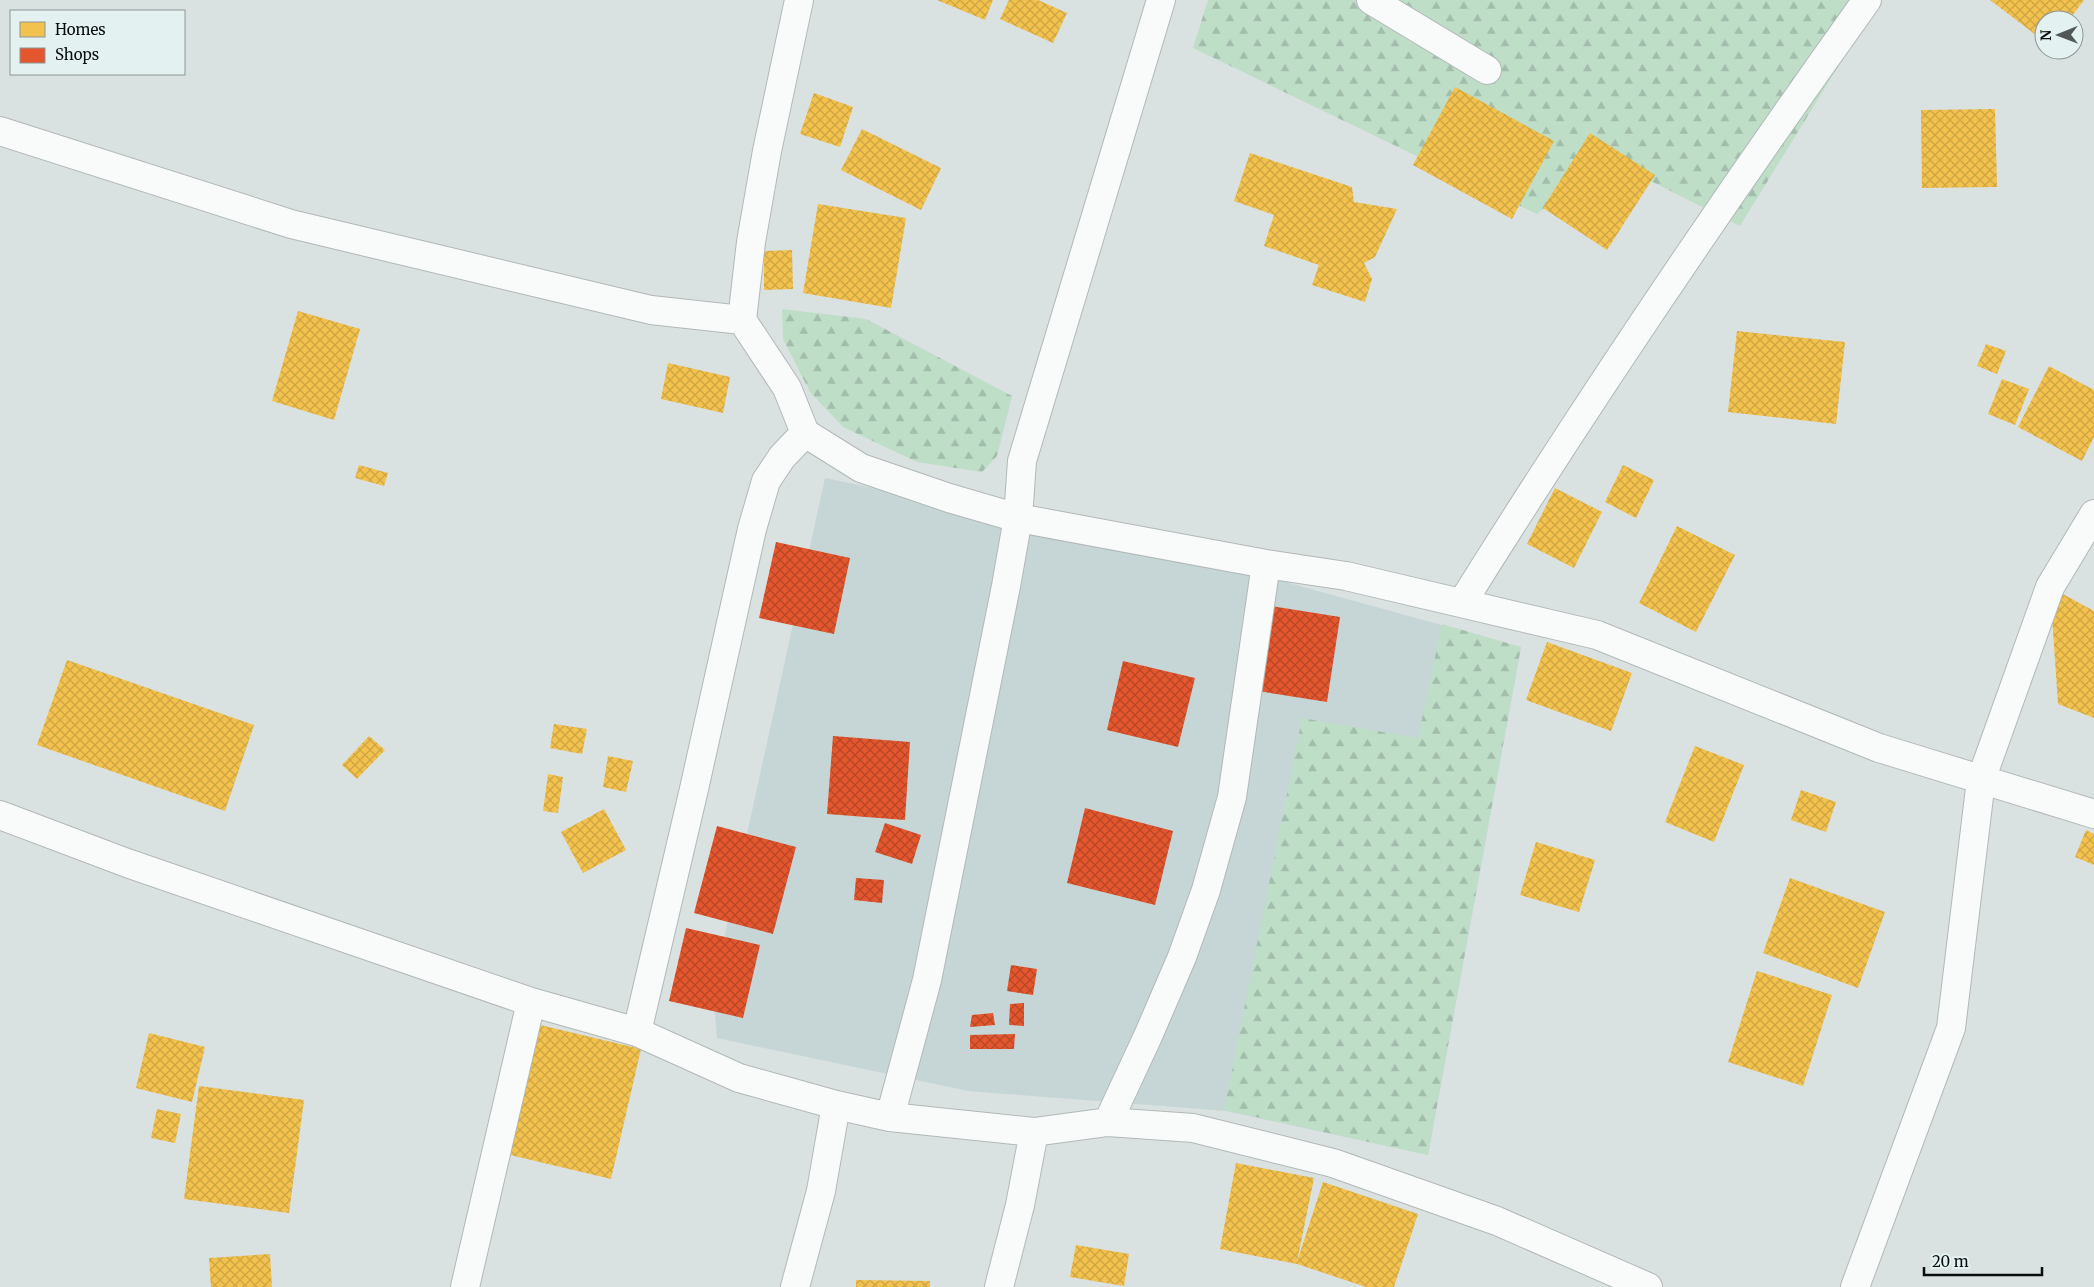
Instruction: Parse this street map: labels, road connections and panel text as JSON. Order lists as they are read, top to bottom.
{
  "legend": ["Homes", "Shops"],
  "scale_bar": "20 m",
  "north": "left"
}
